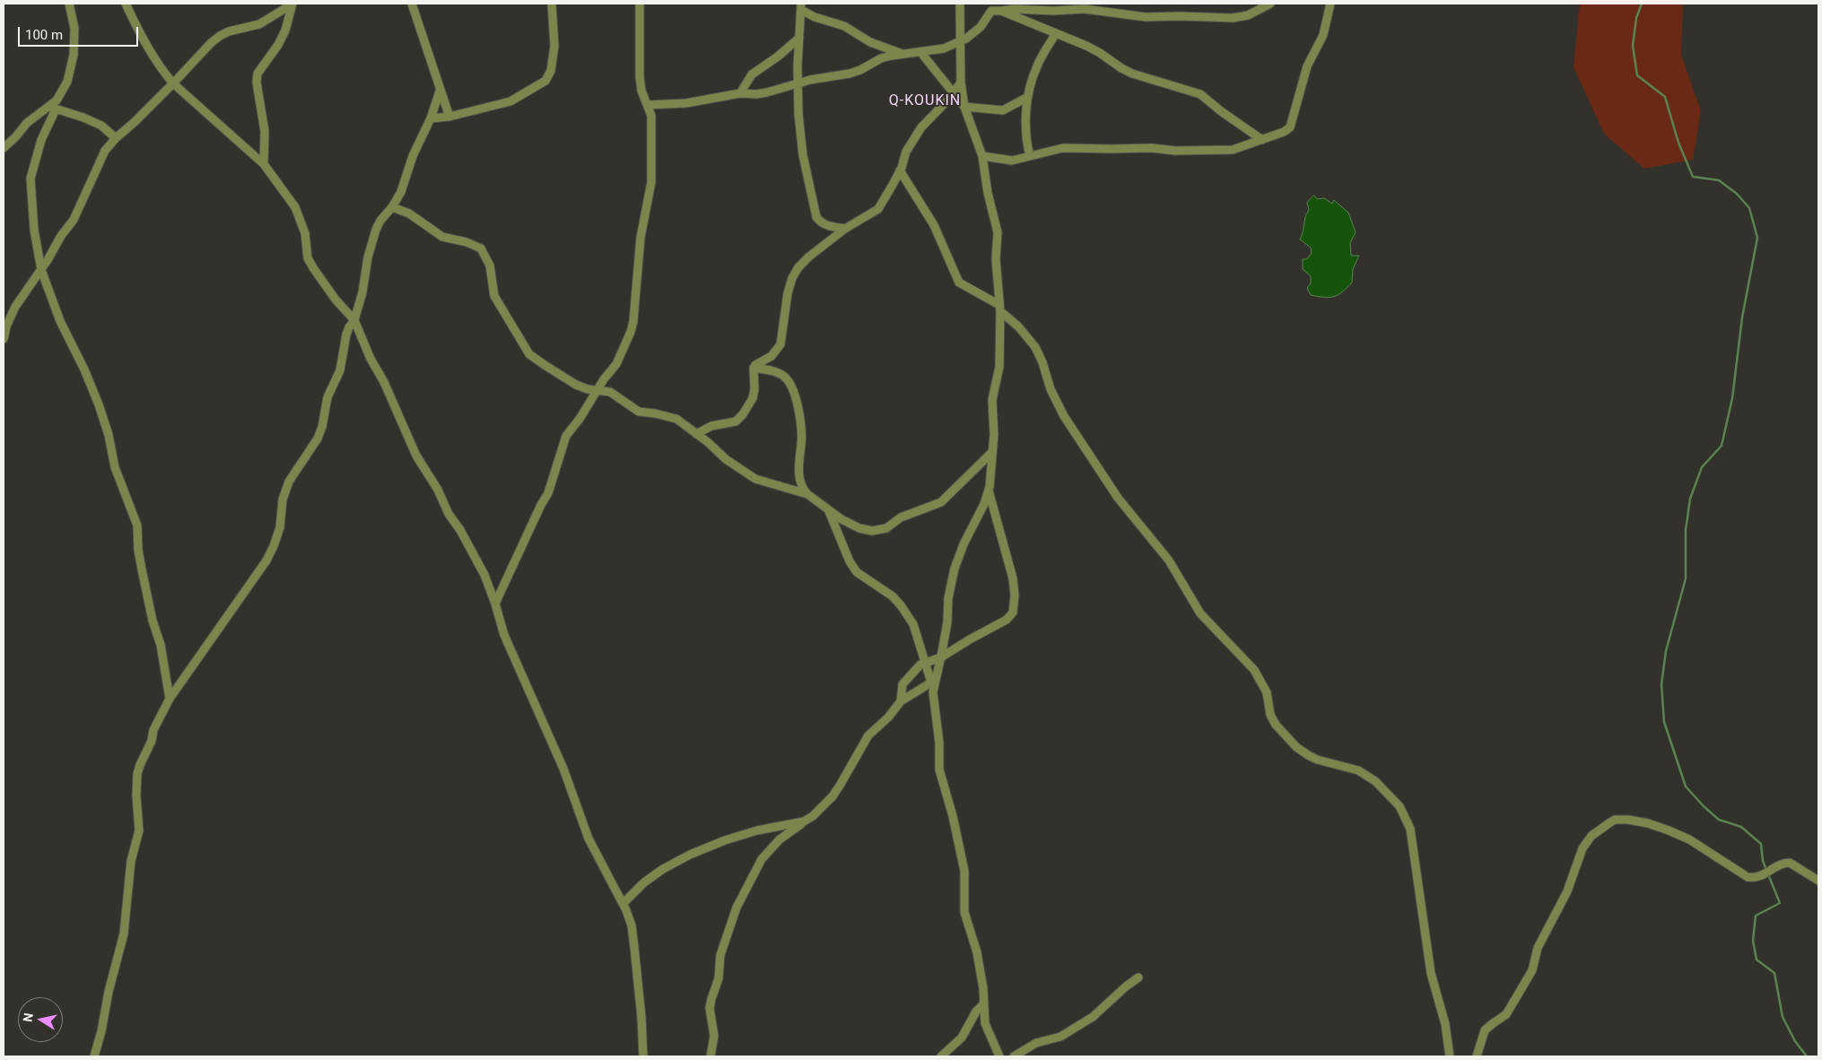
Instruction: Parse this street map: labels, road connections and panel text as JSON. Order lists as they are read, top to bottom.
{
  "districts": ["Q-KOUKIN"],
  "scale_bar": "100 m",
  "north": "left"
}
